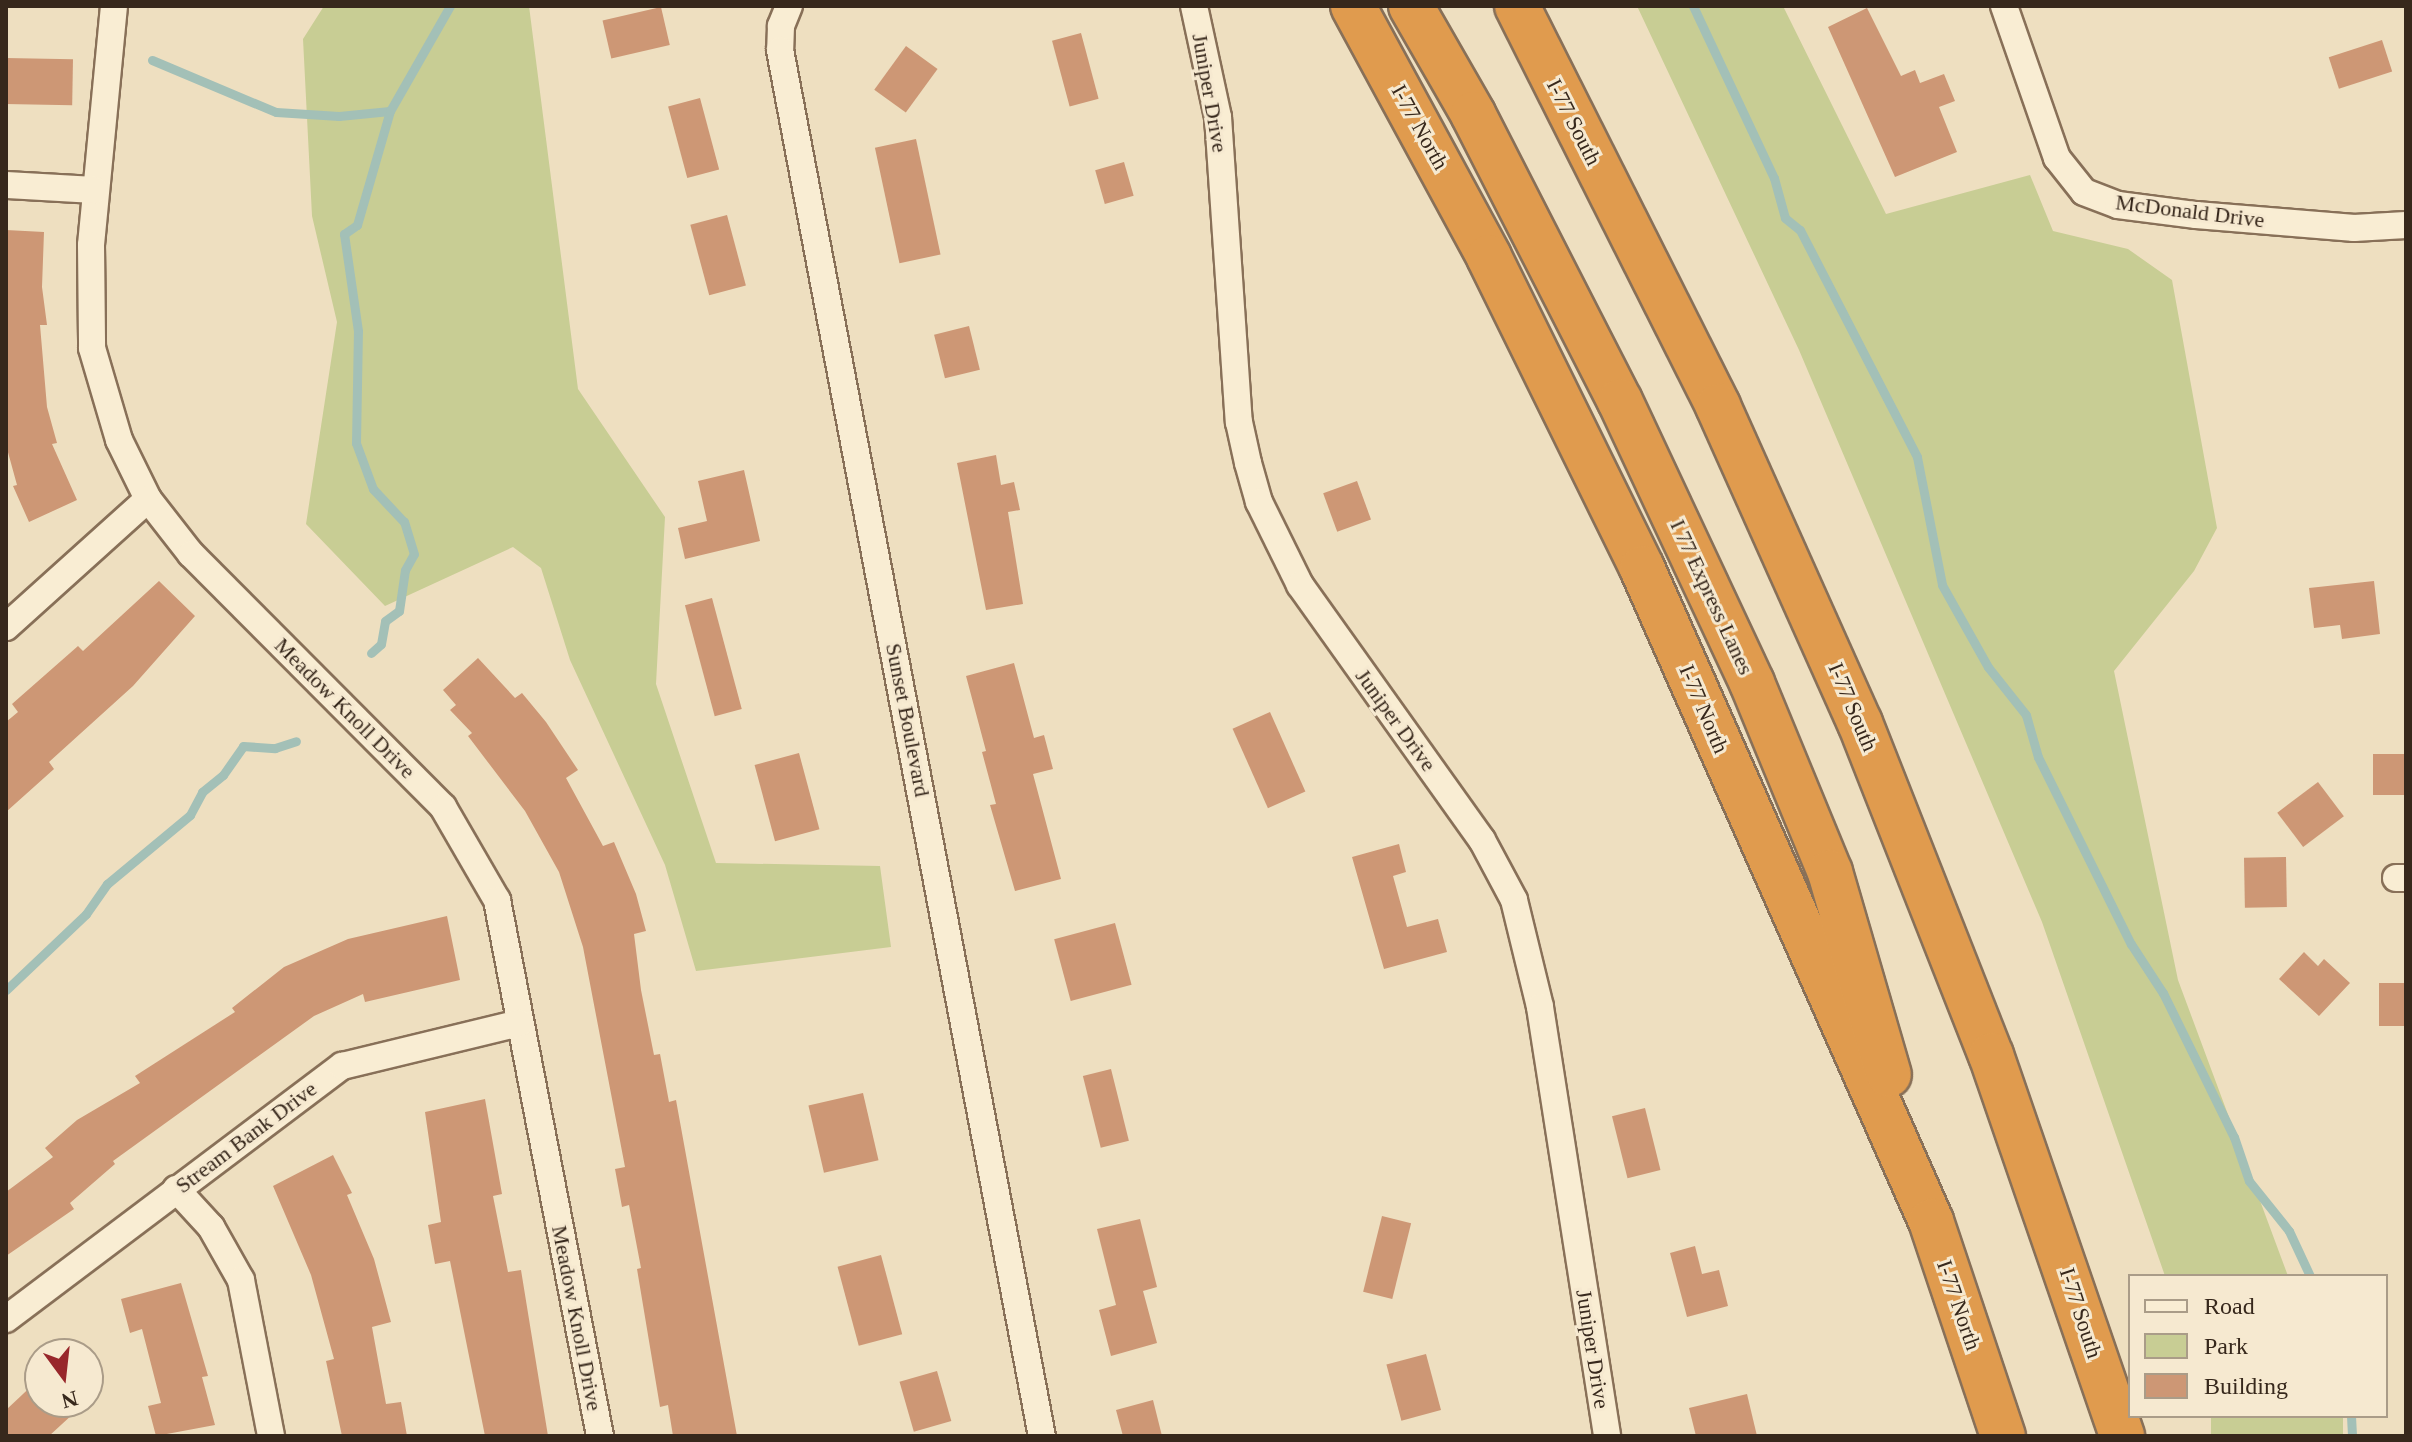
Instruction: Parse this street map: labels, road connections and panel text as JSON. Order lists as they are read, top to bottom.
{
  "streets": {
    "highway": ["I-77 South", "I-77 North", "I 77 Express Lanes"],
    "street": [
      "Juniper Drive",
      "McDonald Drive",
      "Meadow Knoll Drive",
      "Sunset Boulevard",
      "Stream Bank Drive"
    ]
  },
  "crossings": [
    ["I-77 North", "I 77 Express Lanes"],
    ["Meadow Knoll Drive", "Stream Bank Drive"]
  ],
  "legend": ["Road", "Park", "Building"],
  "north": "bottom"
}
